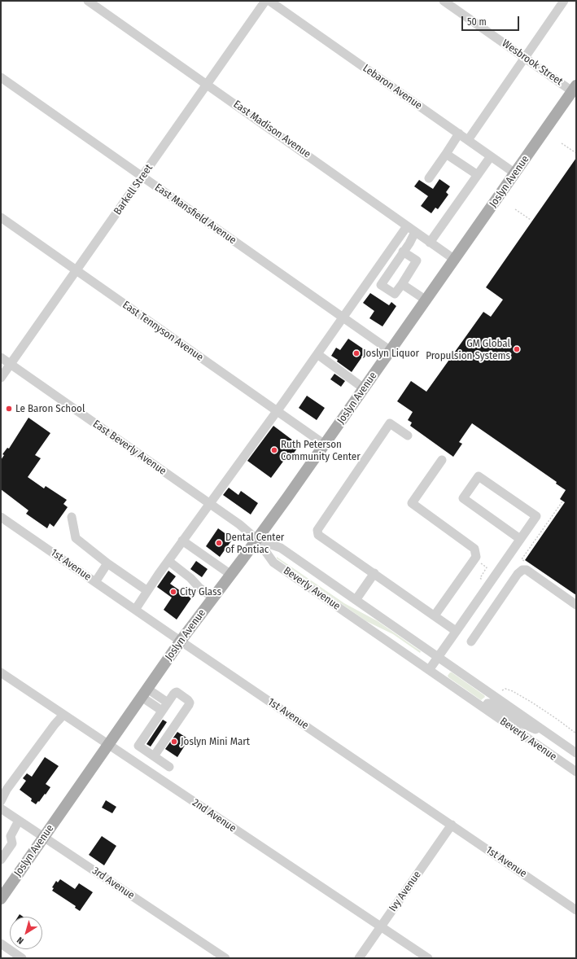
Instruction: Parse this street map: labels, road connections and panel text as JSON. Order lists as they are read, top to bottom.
{
  "streets": {
    "main road": ["Joslyn Avenue"],
    "street": [
      "Wesbrook Street",
      "Lebaron Avenue",
      "East Madison Avenue",
      "Barkell Street",
      "East Mansfield Avenue",
      "East Tennyson Avenue",
      "East Beverly Avenue",
      "1st Avenue",
      "Beverly Avenue",
      "2nd Avenue",
      "3rd Avenue",
      "Ivy Avenue"
    ]
  },
  "crossings": [
    ["Wesbrook Street", "Joslyn Avenue"],
    ["Lebaron Avenue", "Joslyn Avenue"],
    ["East Madison Avenue", "Joslyn Avenue"],
    ["East Madison Avenue", "Barkell Street"],
    ["Joslyn Avenue", "East Mansfield Avenue"],
    ["Joslyn Avenue", "East Tennyson Avenue"],
    ["Joslyn Avenue", "East Beverly Avenue"],
    ["Joslyn Avenue", "1st Avenue"],
    ["Joslyn Avenue", "Beverly Avenue"],
    ["Joslyn Avenue", "2nd Avenue"],
    ["Joslyn Avenue", "3rd Avenue"],
    ["Barkell Street", "East Mansfield Avenue"],
    ["Barkell Street", "East Tennyson Avenue"],
    ["Barkell Street", "East Beverly Avenue"],
    ["East Beverly Avenue", "Beverly Avenue"],
    ["1st Avenue", "Ivy Avenue"],
    ["2nd Avenue", "Ivy Avenue"]
  ],
  "places": [
    "GM Global Propulsion Systems",
    "Joslyn Liquor",
    "Le Baron School",
    "Ruth Peterson Community Center",
    "Dental Center of Pontiac",
    "City Glass",
    "Joslyn Mini Mart"
  ],
  "scale_bar": "50 m",
  "north": "bottom left"
}
